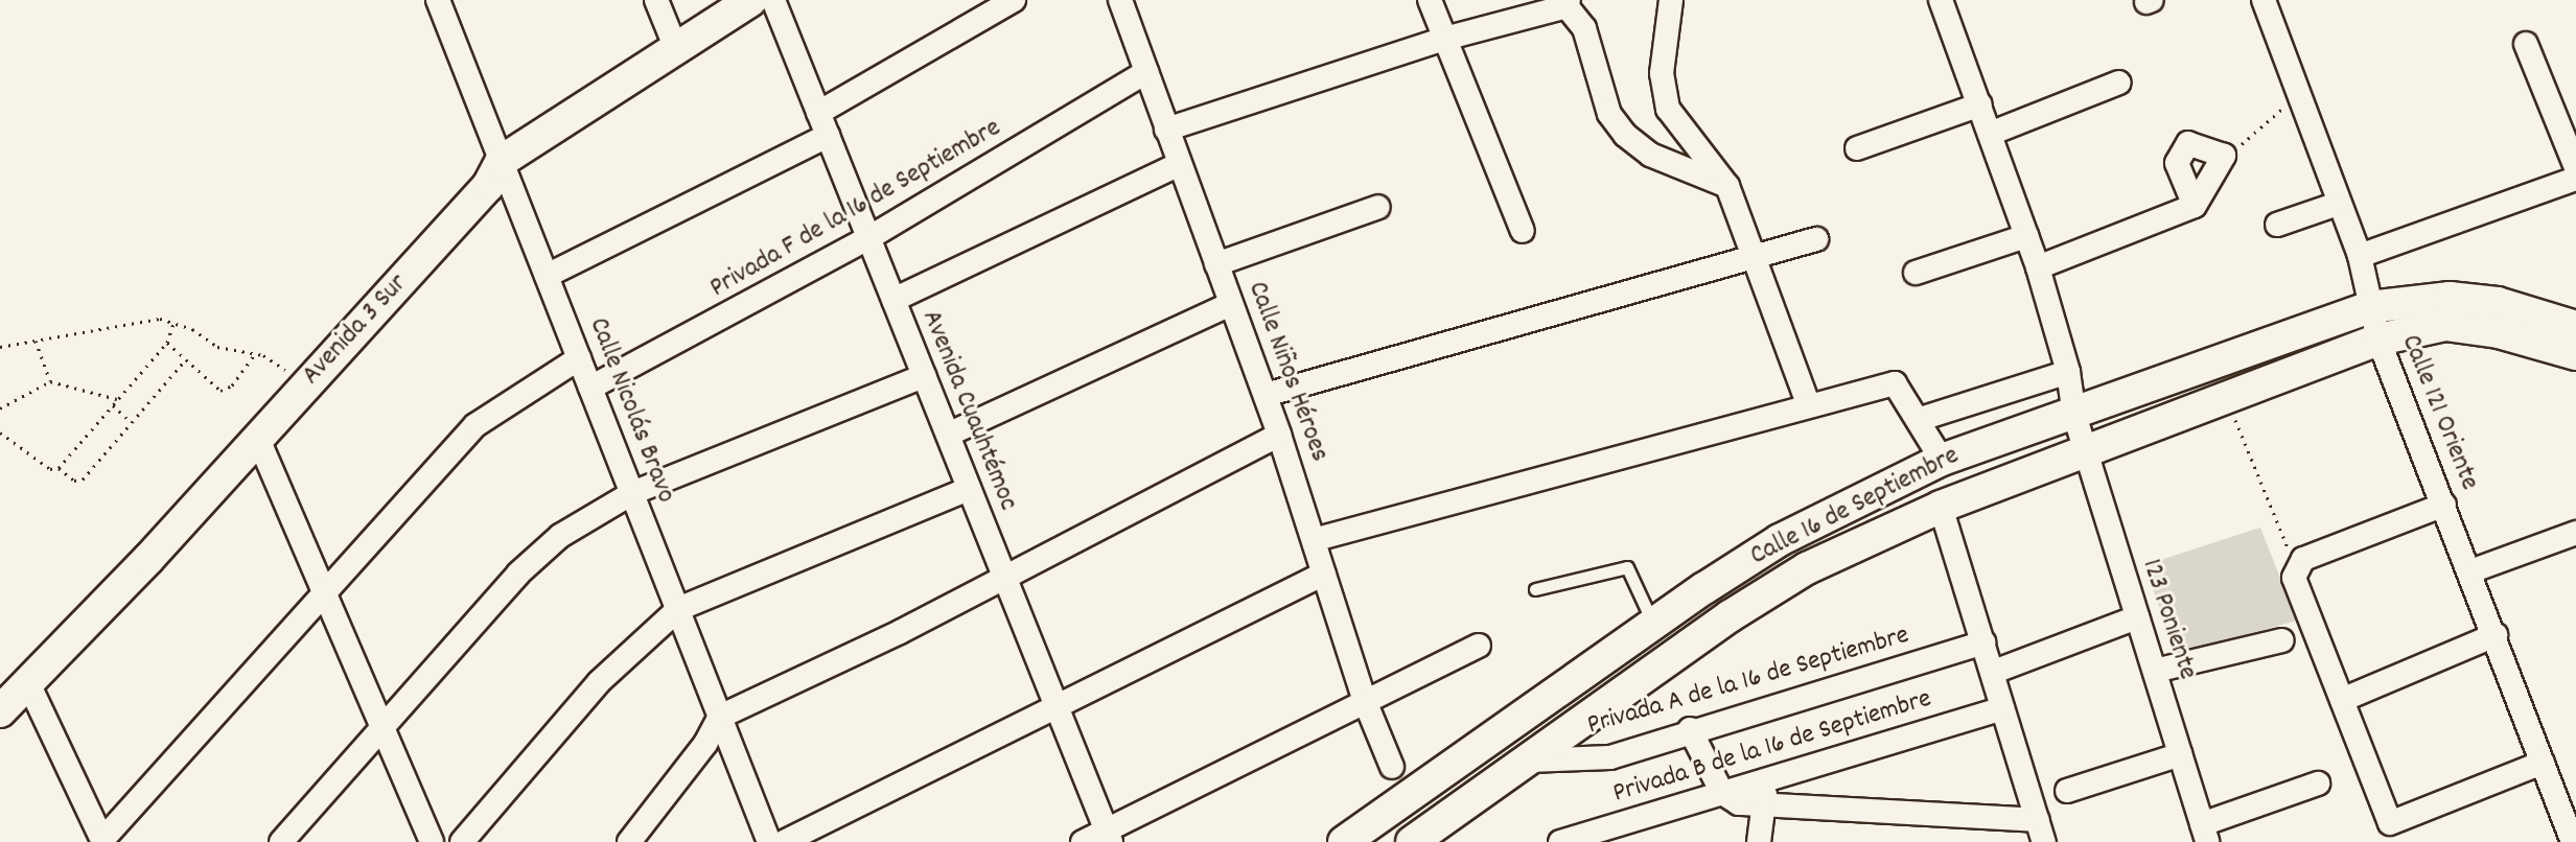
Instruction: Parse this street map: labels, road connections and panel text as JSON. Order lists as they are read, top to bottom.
{
  "streets": {
    "main road": ["Avenida 3 Sur", "Calle 16 de Septiembre"],
    "street": [
      "Privada F de la 16 de Septiembre",
      "Calle Niños Héroes",
      "Calle Nicolás Bravo",
      "Avenida Cuauhtémoc",
      "Calle 121 Oriente",
      "123 Poniente",
      "Privada A de la 16 de Septiembre",
      "Privada B de la 16 de Septiembre"
    ]
  },
  "crossings": [
    ["Privada F de la 16 de Septiembre", "Calle Niños Héroes"],
    ["Privada F de la 16 de Septiembre", "Calle Nicolás Bravo"],
    ["Privada F de la 16 de Septiembre", "Avenida Cuauhtémoc"],
    ["Avenida 3 Sur", "Calle Nicolás Bravo"],
    ["Calle 121 Oriente", "Calle 16 de Septiembre"],
    ["Calle 16 de Septiembre", "123 Poniente"],
    ["Calle 16 de Septiembre", "Privada A de la 16 de Septiembre"]
  ]
}
